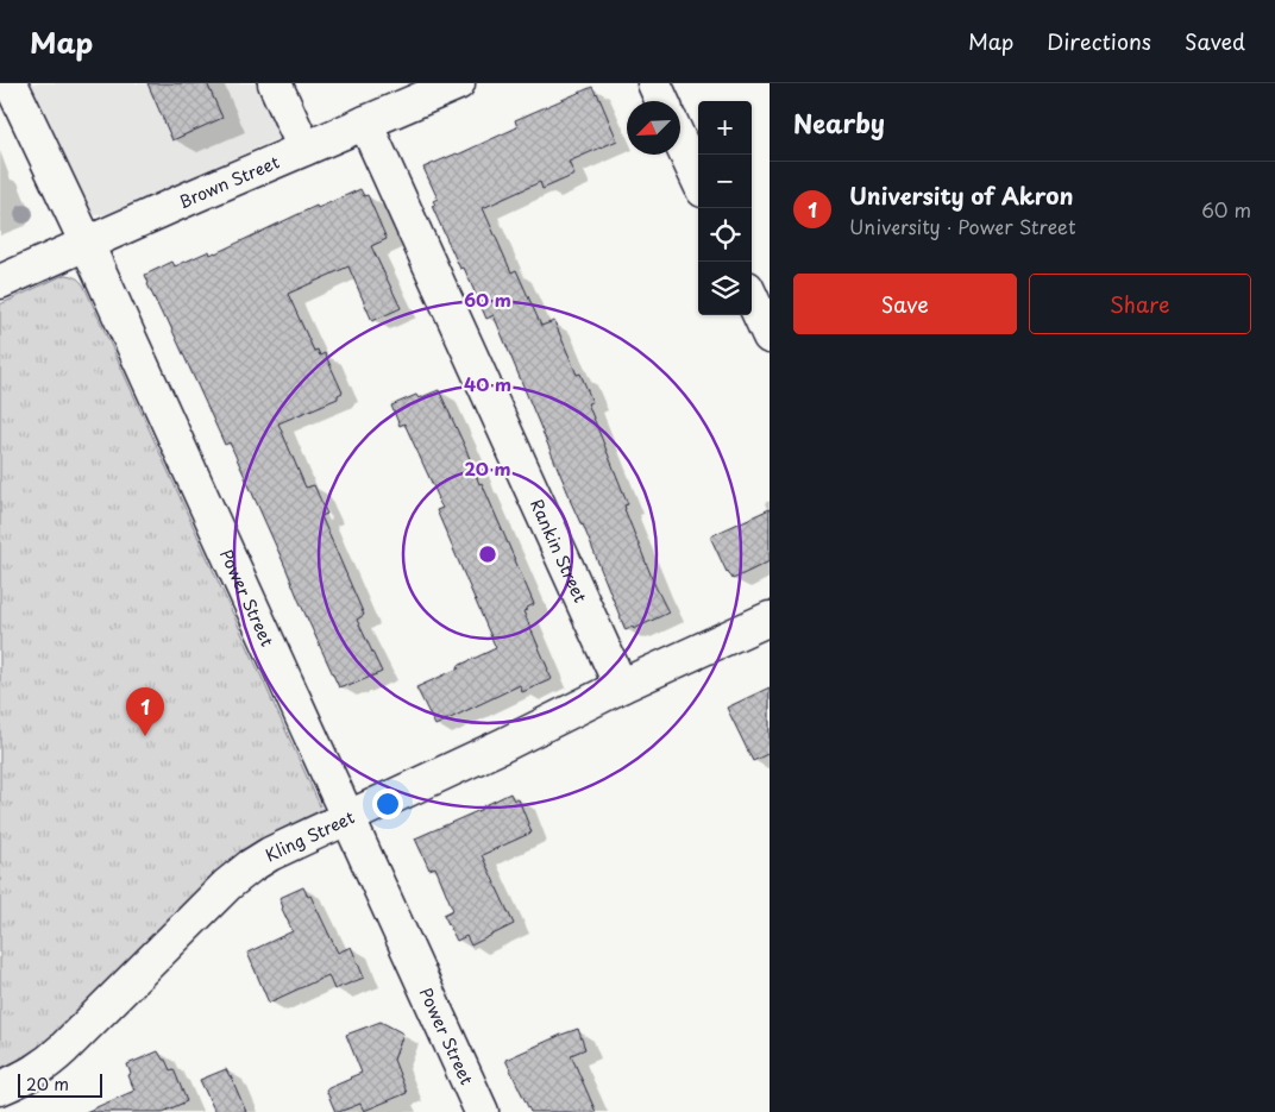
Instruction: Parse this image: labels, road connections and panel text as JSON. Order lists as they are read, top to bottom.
{
  "streets": {
    "street": [
      "Brown Street",
      "Rankin Street",
      "Power Street",
      "Kling Street"
    ]
  },
  "crossings": [
    ["Brown Street", "Rankin Street"],
    ["Brown Street", "Power Street"],
    ["Rankin Street", "Kling Street"],
    ["Power Street", "Kling Street"]
  ],
  "scale_bar": "20 m",
  "north": "bottom left",
  "page": {
    "header": "Map",
    "nav": ["Map", "Directions", "Saved"],
    "heading": "Nearby",
    "map_buttons": ["+", "−"],
    "list": [
      {
        "mark": "1",
        "name": "University of Akron",
        "note": "University · Power Street",
        "value": "60 m"
      }
    ],
    "buttons": ["Save", "Share"],
    "pins": "1",
    "scale": "20 m"
  },
  "rings": ["60 m", "40 m", "20 m"]
}
